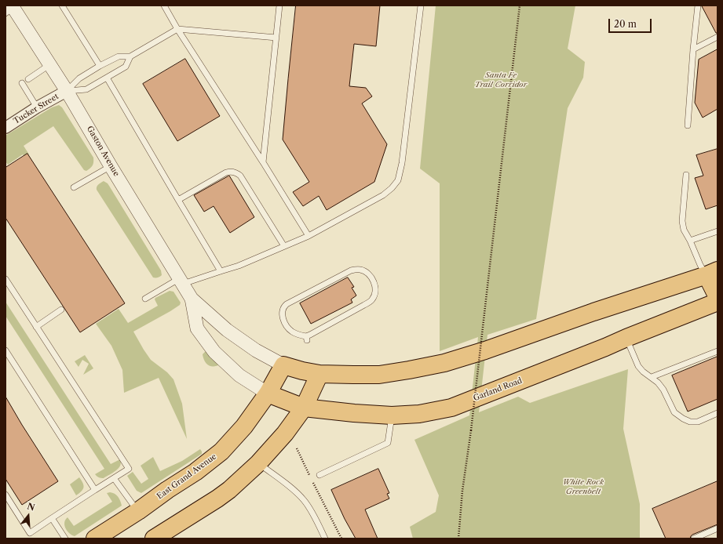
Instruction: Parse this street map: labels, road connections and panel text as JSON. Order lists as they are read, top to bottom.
{
  "streets": {
    "main road": ["Garland Road", "East Grand Avenue"],
    "street": ["Tucker Street", "Gaston Avenue"]
  },
  "crossings": [
    ["Tucker Street", "Gaston Avenue"],
    ["Gaston Avenue", "Garland Road"],
    ["Gaston Avenue", "East Grand Avenue"],
    ["Garland Road", "East Grand Avenue"]
  ],
  "parks": ["Santa Fe Trail Corridor", "White Rock Greenbelt"],
  "scale_bar": "20 m",
  "north": "top"
}
